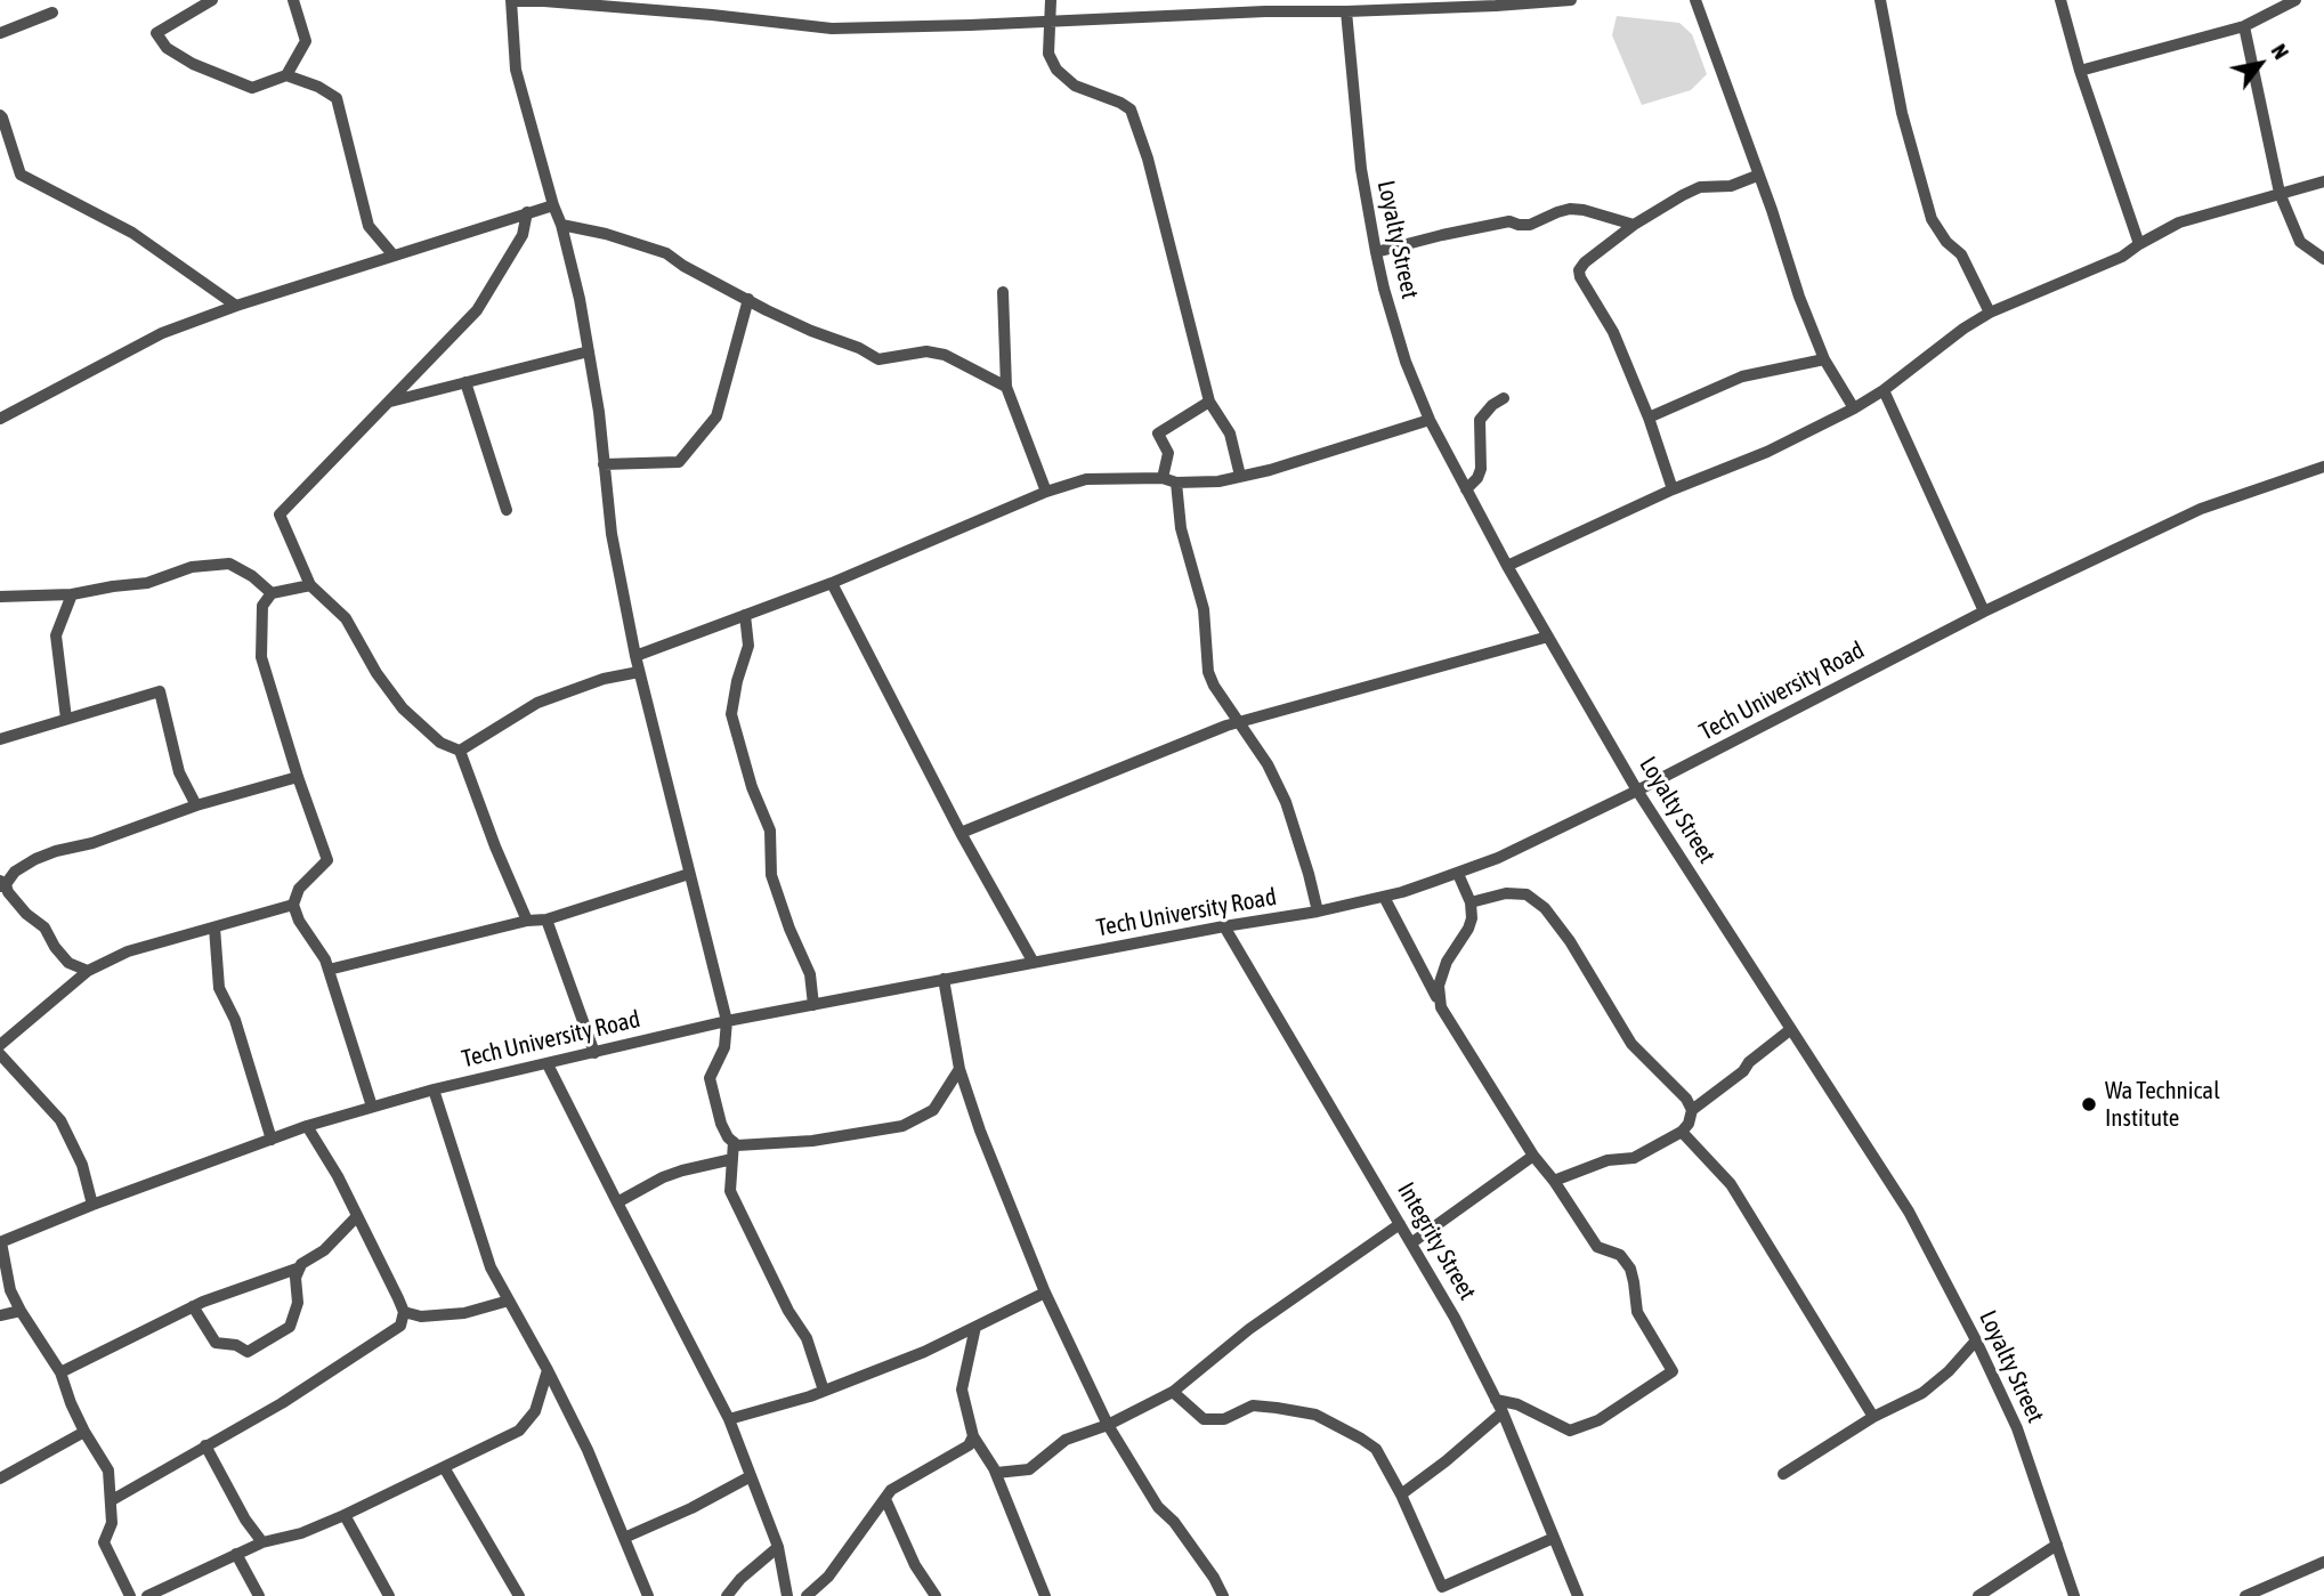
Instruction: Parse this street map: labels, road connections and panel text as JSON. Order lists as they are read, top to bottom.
{
  "streets": {
    "street": ["Loyalty Street", "Tech University Road", "Integrity Street"]
  },
  "crossings": [
    ["Loyalty Street", "Tech University Road"],
    ["Tech University Road", "Integrity Street"]
  ],
  "places": ["Wa Technical Institute"],
  "north": "top right"
}
